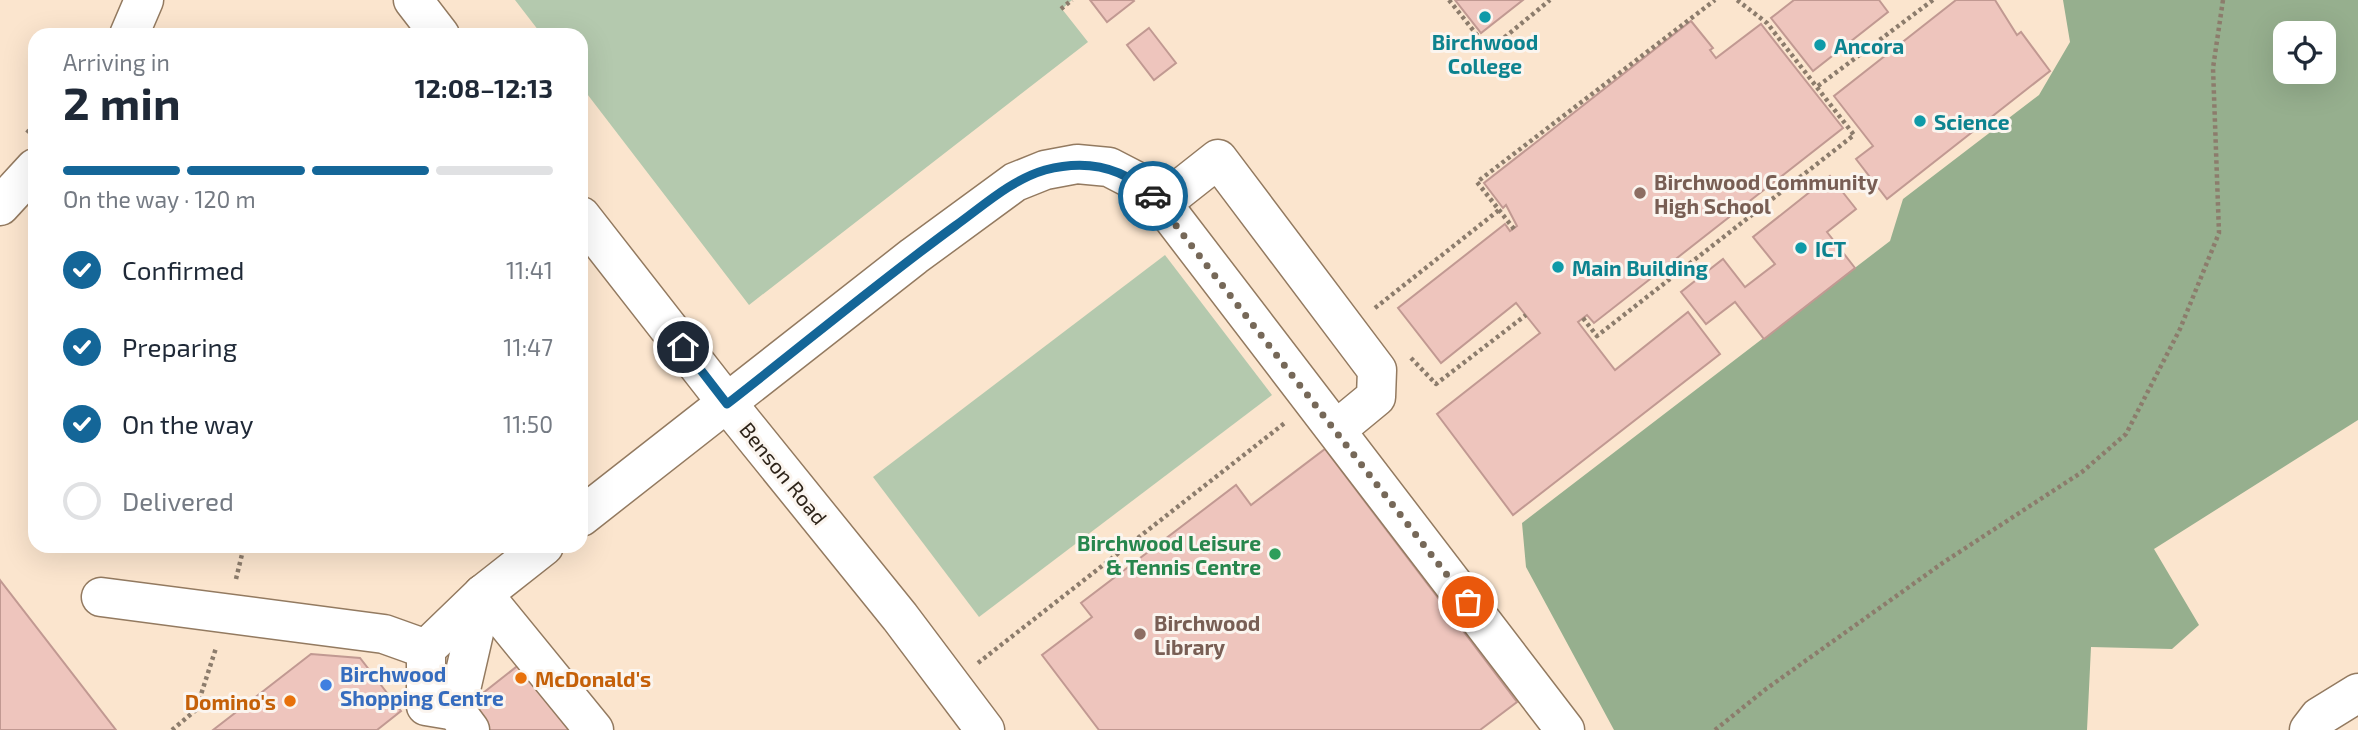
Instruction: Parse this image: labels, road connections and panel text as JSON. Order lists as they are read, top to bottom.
{
  "streets": {
    "street": ["Benson Road"]
  },
  "places": [
    "Birchwood College",
    "Ancora",
    "Science",
    "Birchwood Community High School",
    "ICT",
    "Main Building",
    "Birchwood Leisure & Tennis Centre",
    "Birchwood Library",
    "McDonald's",
    "Birchwood Shopping Centre",
    "Domino's"
  ],
  "page": {
    "heading": ["2 min", "Arriving in", "12:08–12:13"],
    "bar": "On the way · 120 m",
    "list": [
      ["Confirmed", "11:41"],
      ["Preparing", "11:47"],
      ["On the way", "11:50"],
      "Delivered"
    ]
  }
}
